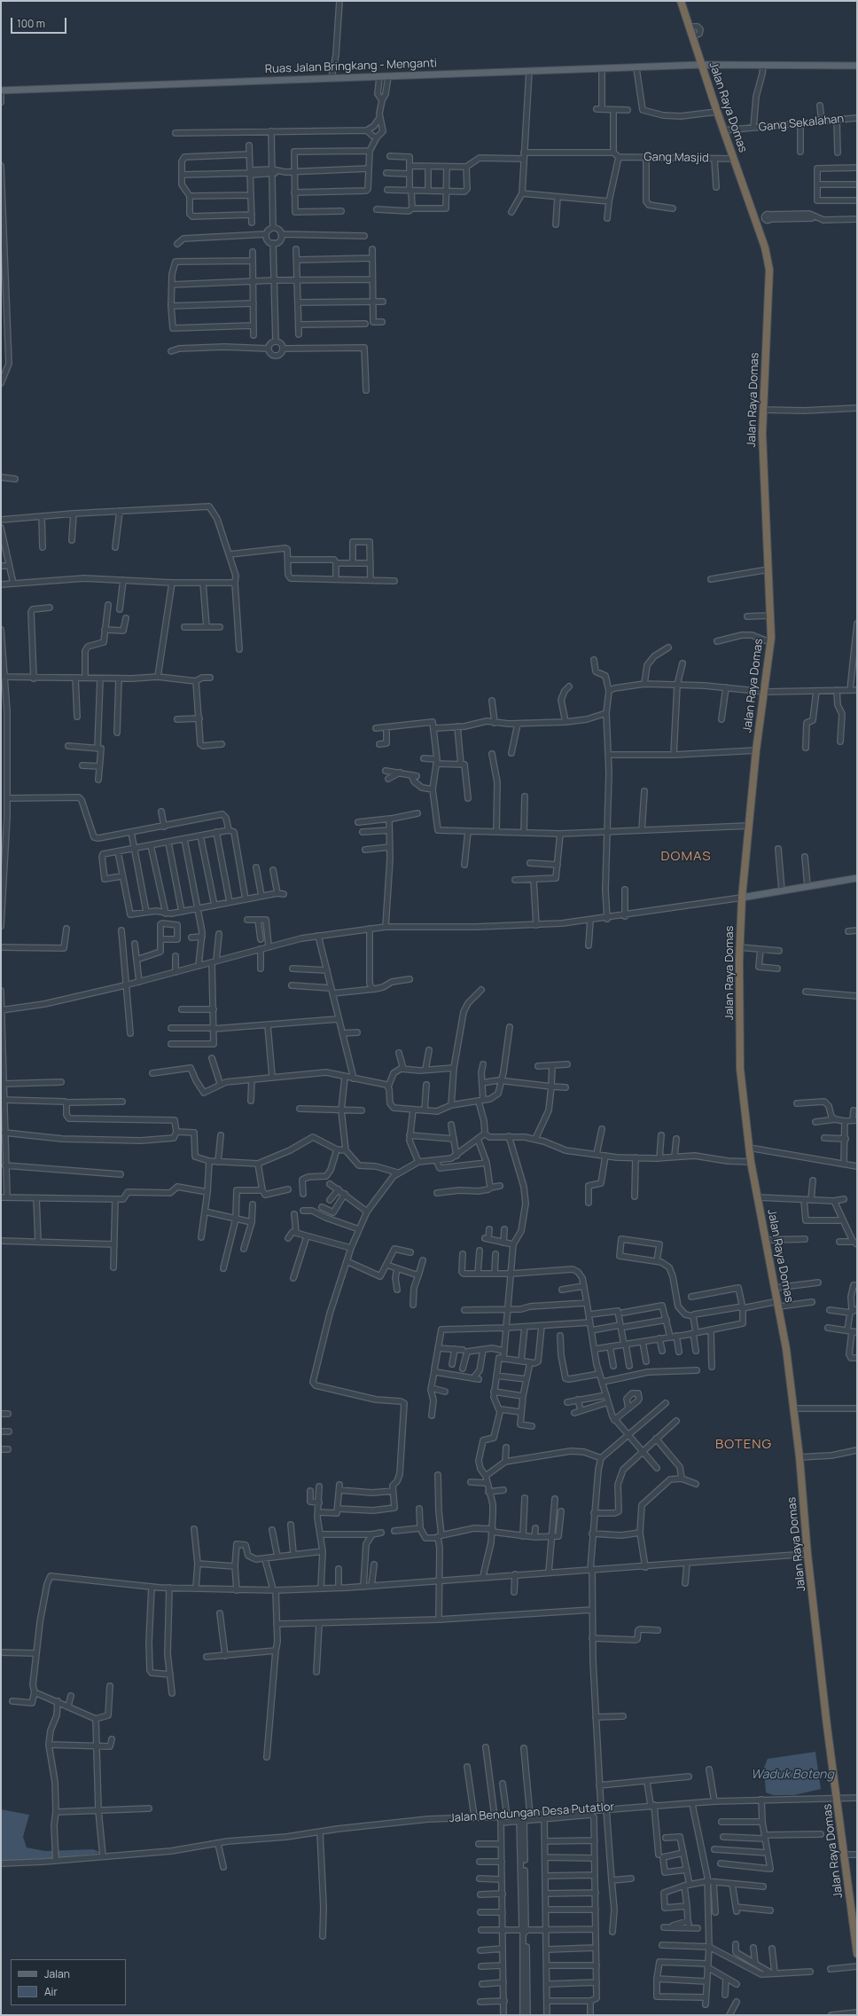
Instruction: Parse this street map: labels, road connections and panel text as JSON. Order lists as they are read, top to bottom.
{
  "streets": {
    "highway": ["Jalan Raya Domas"],
    "main road": ["Ruas Jalan Bringkang - Menganti"],
    "street": ["Gang Sekalahan", "Gang Masjid", "Jalan Bendungan Desa Putatlor"]
  },
  "crossings": [
    ["Ruas Jalan Bringkang - Menganti", "Jalan Raya Domas"],
    ["Jalan Raya Domas", "Gang Sekalahan"],
    ["Jalan Raya Domas", "Gang Masjid"],
    ["Jalan Raya Domas", "Jalan Bendungan Desa Putatlor"]
  ],
  "districts": ["DOMAS", "BOTENG"],
  "water": ["Waduk Boteng"],
  "legend": ["Jalan", "Air"],
  "scale_bar": "100 m"
}
